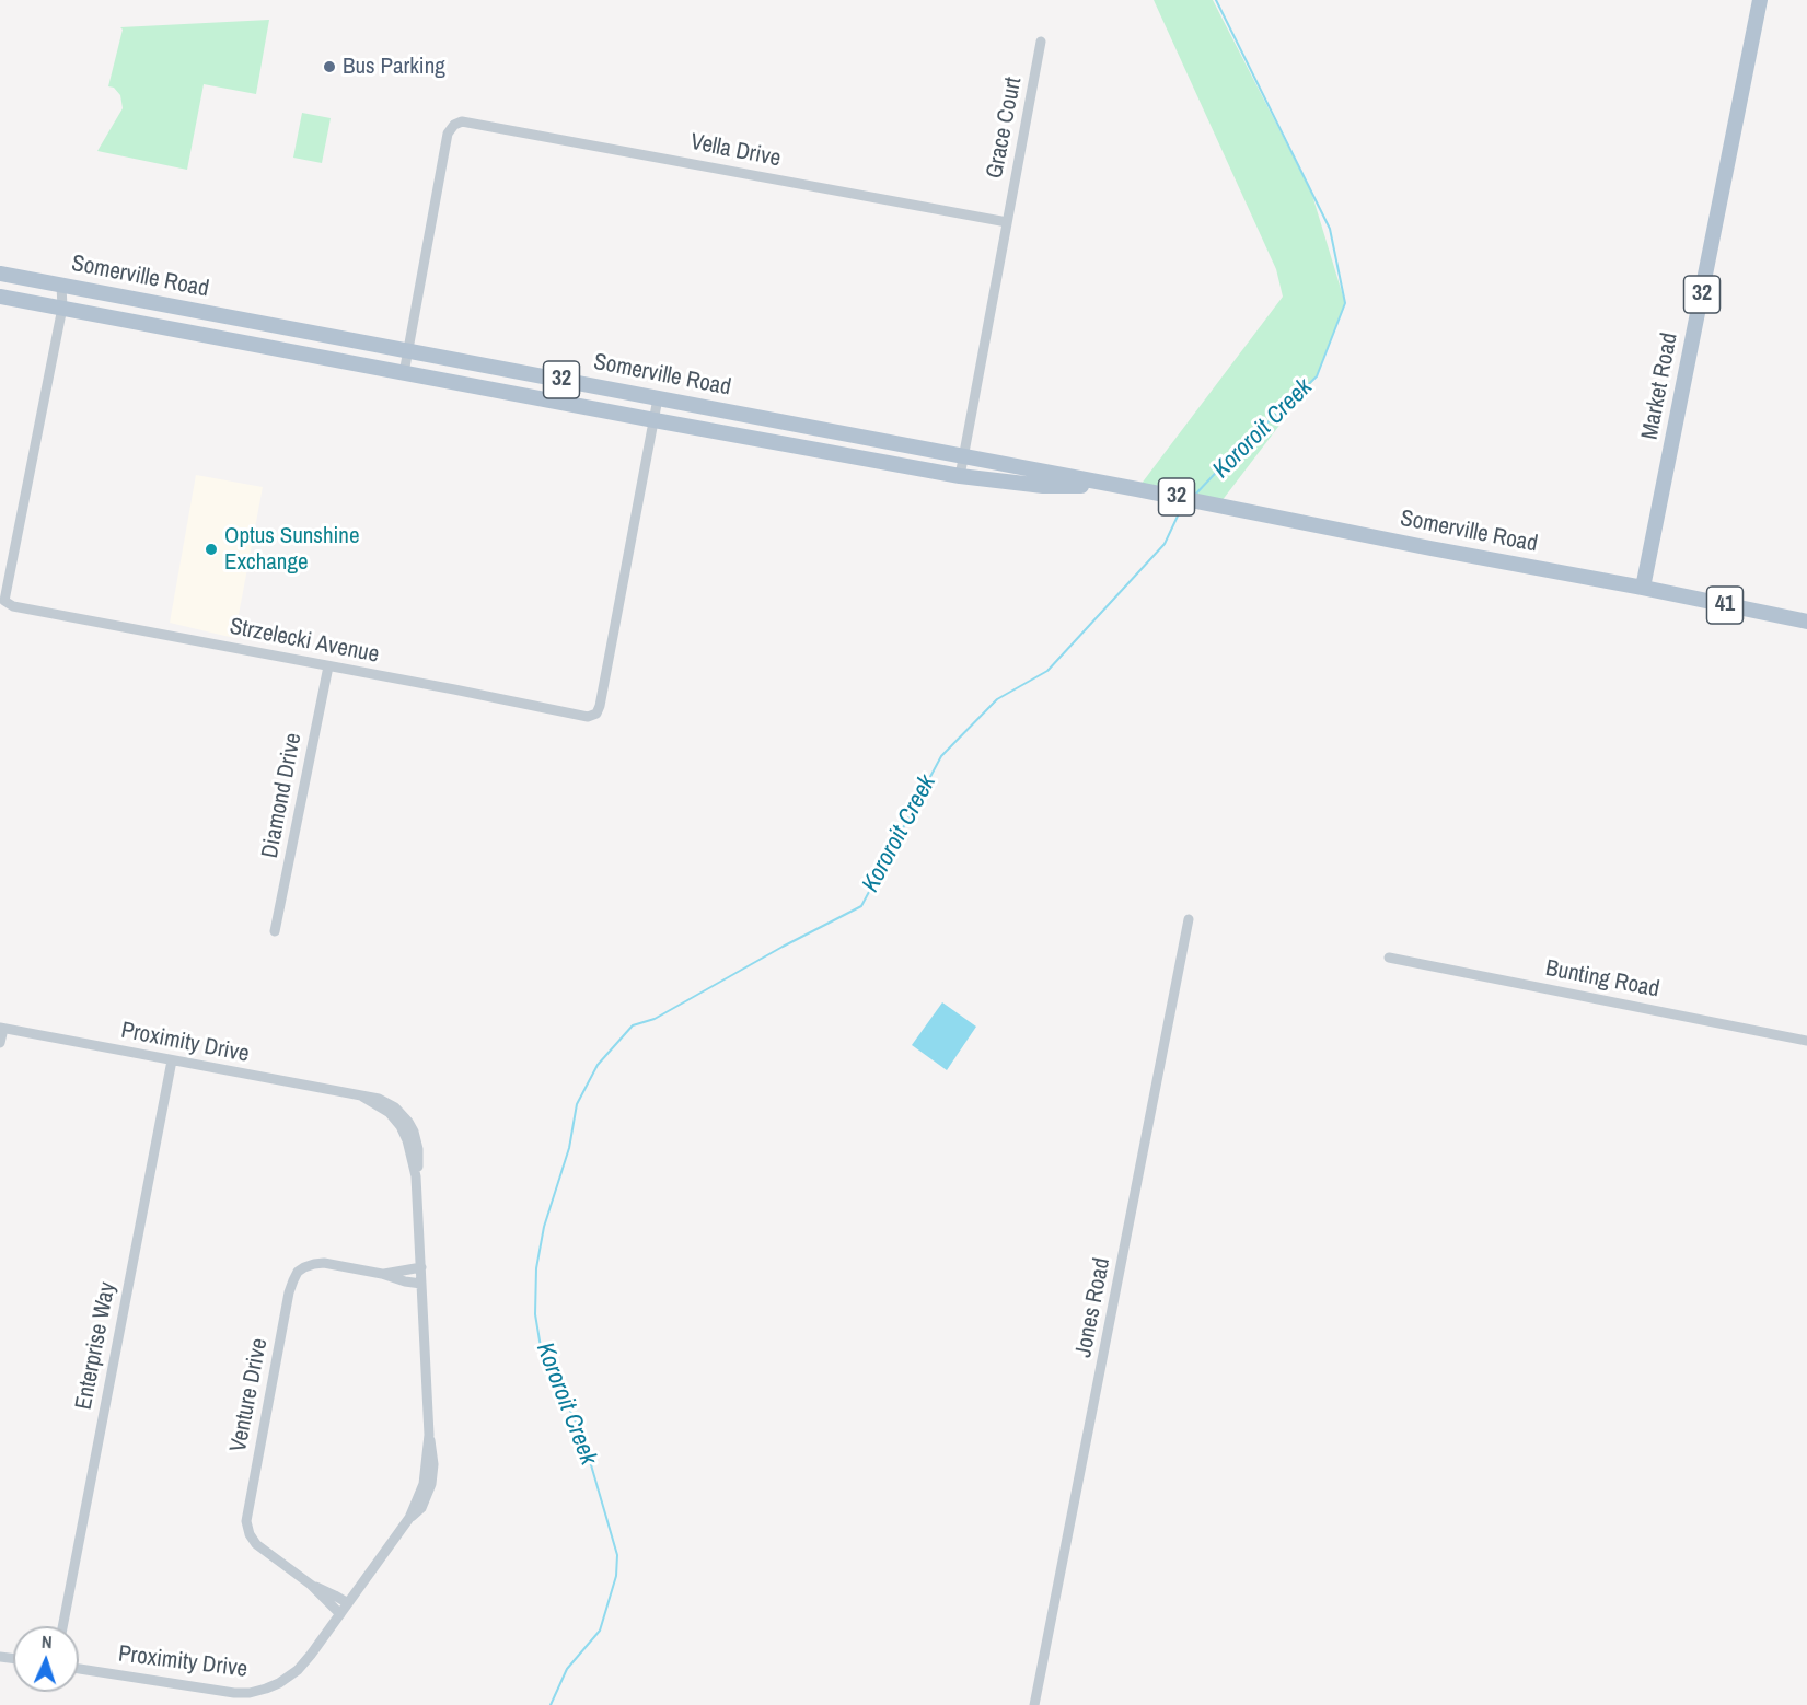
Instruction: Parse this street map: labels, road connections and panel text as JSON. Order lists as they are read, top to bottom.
{
  "streets": {
    "main road": [
      "Somerville Road",
      "32",
      "Market Road",
      "41"
    ],
    "street": [
      "Grace Court",
      "Vella Drive",
      "Strzelecki Avenue",
      "Diamond Drive",
      "Bunting Road",
      "Proximity Drive",
      "Jones Road",
      "Enterprise Way",
      "Venture Drive"
    ]
  },
  "crossings": [
    ["Grace Court", "Vella Drive"],
    ["Vella Drive", "Somerville Road"],
    ["Somerville Road", "Market Road"],
    ["Somerville Road", "Strzelecki Avenue"],
    ["Strzelecki Avenue", "Diamond Drive"],
    ["Proximity Drive", "Enterprise Way"],
    ["Proximity Drive", "Venture Drive"]
  ],
  "water": ["Kororoit Creek"],
  "places": ["Bus Parking", "Optus Sunshine Exchange"],
  "north": "top"
}
